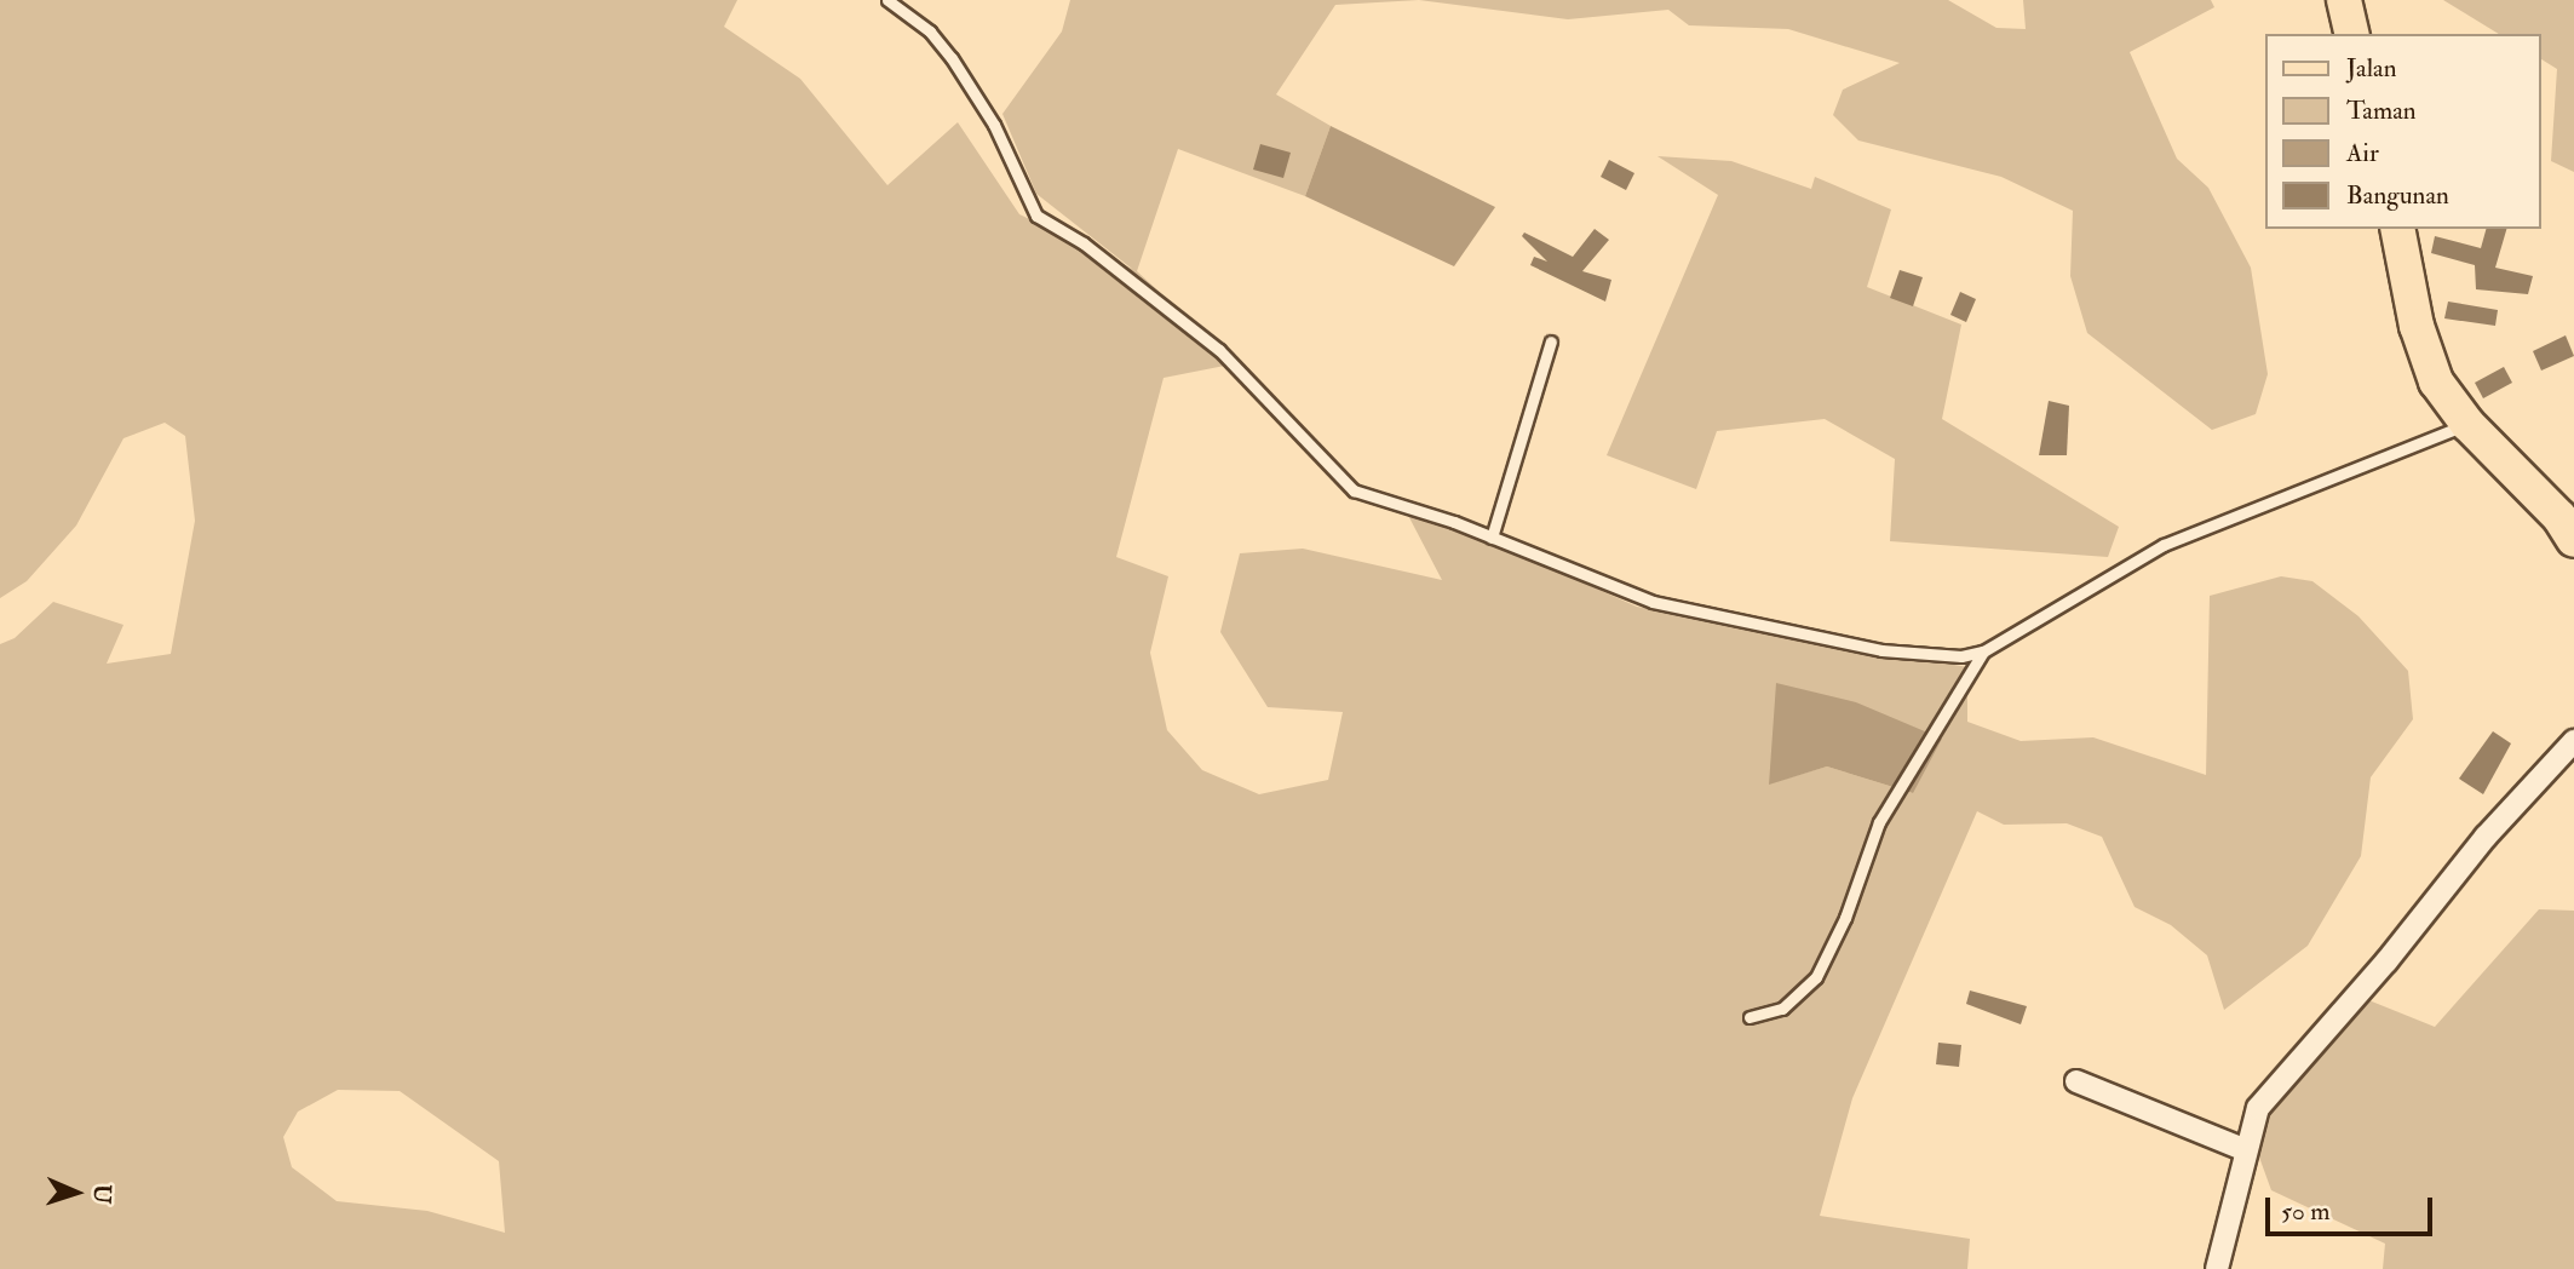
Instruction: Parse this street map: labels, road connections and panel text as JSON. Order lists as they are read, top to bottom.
{
  "legend": [
    "Jalan",
    "Taman",
    "Air",
    "Bangunan"
  ],
  "scale_bar": "50 m",
  "north": "right"
}
